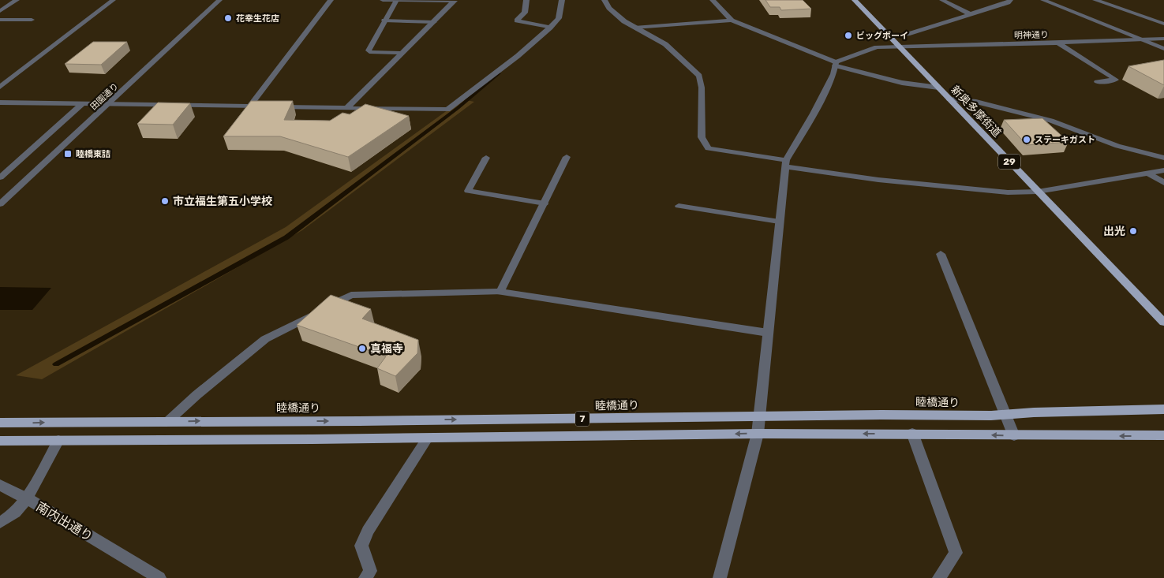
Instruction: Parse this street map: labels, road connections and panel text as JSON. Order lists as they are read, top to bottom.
{
  "streets": {
    "main road": [
      "新奥多摩街道",
      "29",
      "睦橋通り",
      "7"
    ],
    "street": ["明神通り", "田園通り", "南内出通り"]
  },
  "crossings": [
    ["明神通り", "新奥多摩街道"],
    ["7", "南内出通り"]
  ],
  "places": {
    "other": [
      "花幸生花店",
      "ビッグボーイ",
      "ステーキガスト",
      "市立福生第五小学校",
      "出光",
      "真福寺"
    ],
    "transit": ["睦橋東詰"]
  }
}
